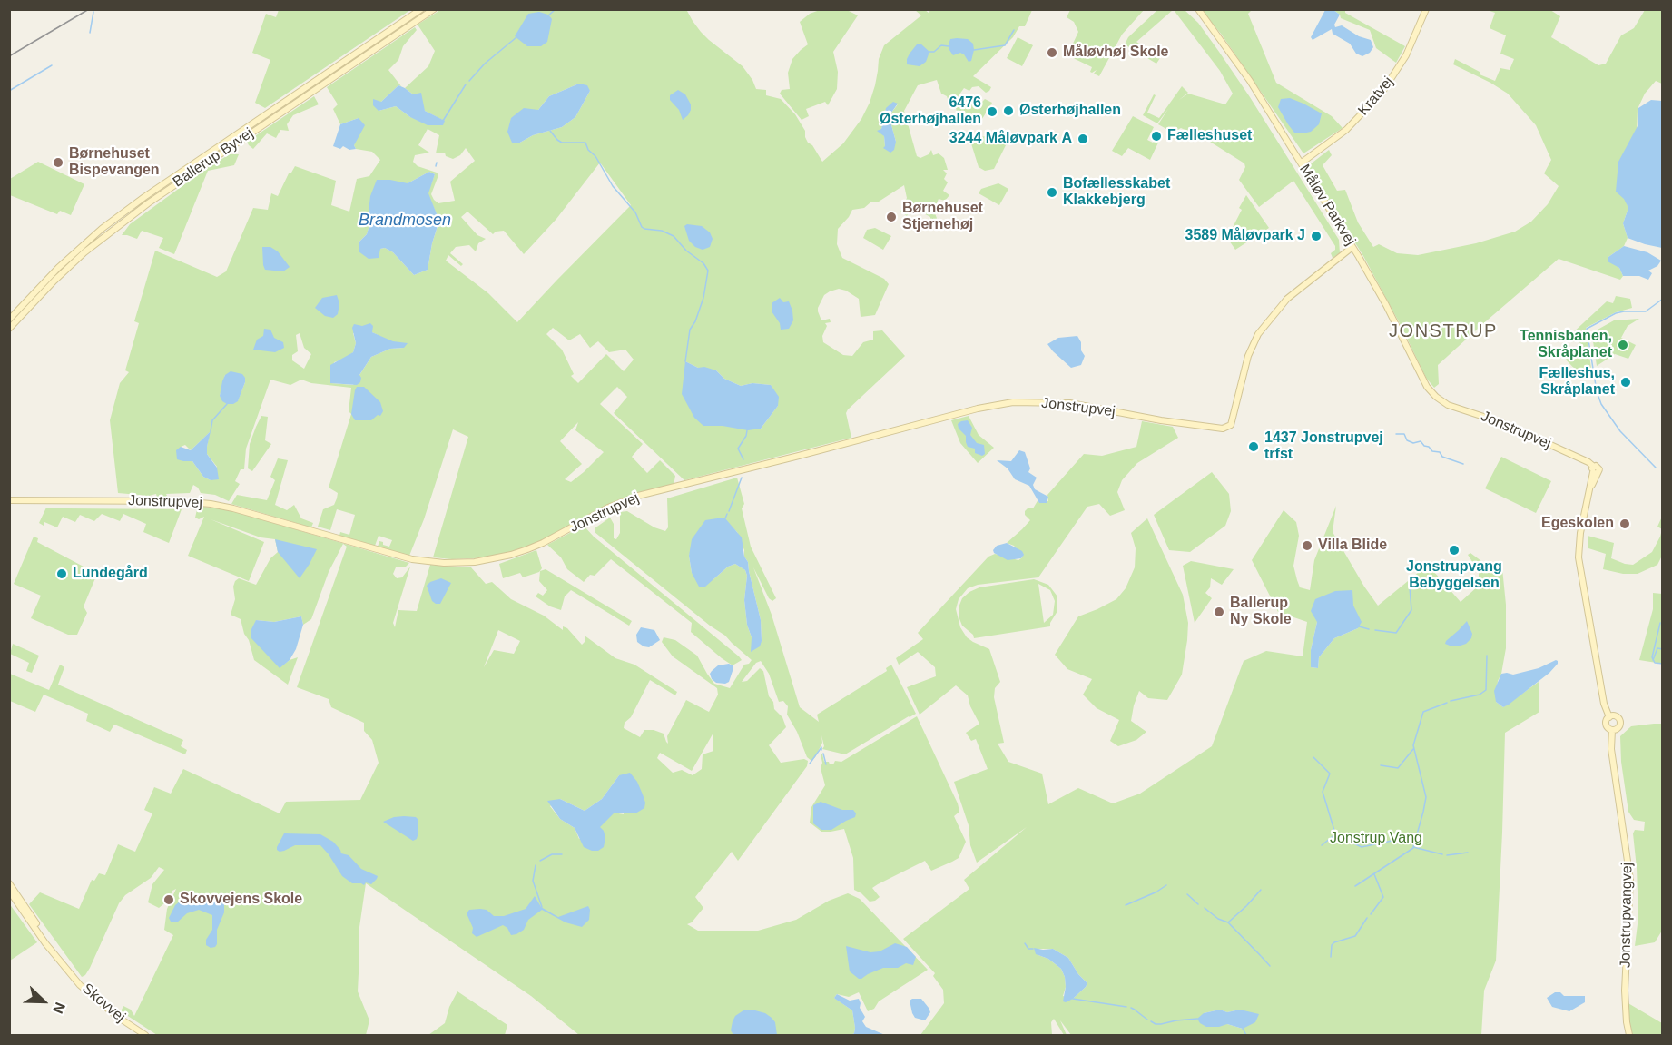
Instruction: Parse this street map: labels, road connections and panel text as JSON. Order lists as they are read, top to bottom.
{
  "streets": {
    "street": [
      "Kratvej",
      "Ballerup Byvej",
      "Måløv Parkvej",
      "Jonstrupvej",
      "Jonstrupvangvej",
      "Skovvej"
    ]
  },
  "crossings": [
    ["Kratvej", "Måløv Parkvej"],
    ["Måløv Parkvej", "Jonstrupvej"],
    ["Jonstrupvej", "Jonstrupvangvej"]
  ],
  "districts": ["JONSTRUP"],
  "water": ["Brandmosen"],
  "parks": ["Jonstrup Vang"],
  "places": [
    "Måløvhøj Skole",
    "Østerhøjhallen",
    "6476 Østerhøjhallen",
    "Fælleshuset",
    "3244 Måløvpark A",
    "Børnehuset Bispevangen",
    "Bofællesskabet Klakkebjerg",
    "Børnehuset Stjernehøj",
    "3589 Måløvpark J",
    "Tennisbanen, Skråplanet",
    "Fælleshus, Skråplanet",
    "1437 Jonstrupvej trfst",
    "Egeskolen",
    "Villa Blide",
    "Jonstrupvang Bebyggelsen",
    "Lundegård",
    "Ballerup Ny Skole",
    "Skovvejens Skole"
  ],
  "north": "bottom right"
}
